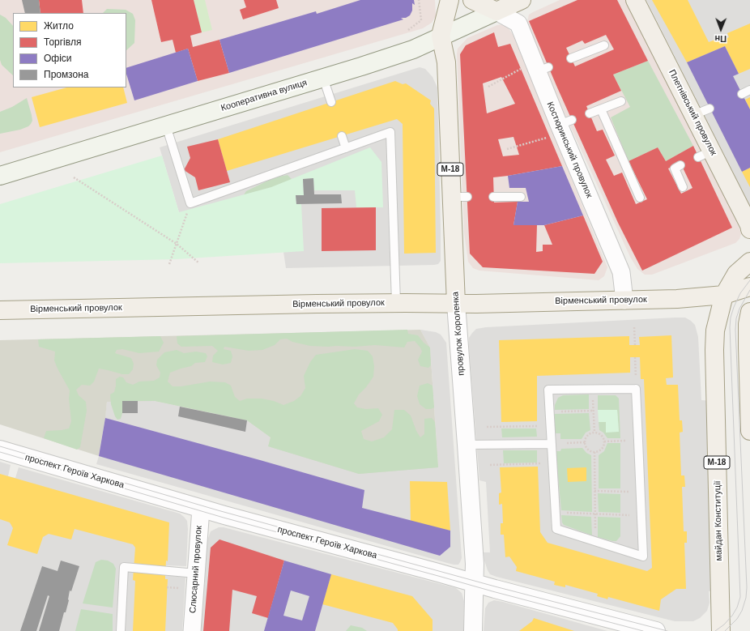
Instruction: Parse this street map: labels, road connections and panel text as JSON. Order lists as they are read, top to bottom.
{
  "streets": {
    "main road": [
      "Кооперативна вулиця",
      "Плетнівський провулок",
      "М-18",
      "Вірменський провулок",
      "провулок Короленка",
      "майдан Конституції"
    ],
    "street": ["Костюринський провулок", "проспект Героїв Харкова", "Слюсарний провулок"]
  },
  "crossings": [
    ["Кооперативна вулиця", "Костюринський провулок"],
    ["Кооперативна вулиця", "М-18"],
    ["Кооперативна вулиця", "провулок Короленка"],
    ["Костюринський провулок", "Вірменський провулок"],
    ["М-18", "провулок Короленка"],
    ["Вірменський провулок", "провулок Короленка"],
    ["Вірменський провулок", "майдан Конституції"],
    ["провулок Короленка", "проспект Героїв Харкова"],
    ["проспект Героїв Харкова", "Слюсарний провулок"]
  ],
  "legend": [
    "Житло",
    "Торгівля",
    "Офіси",
    "Промзона"
  ],
  "north": "bottom"
}
